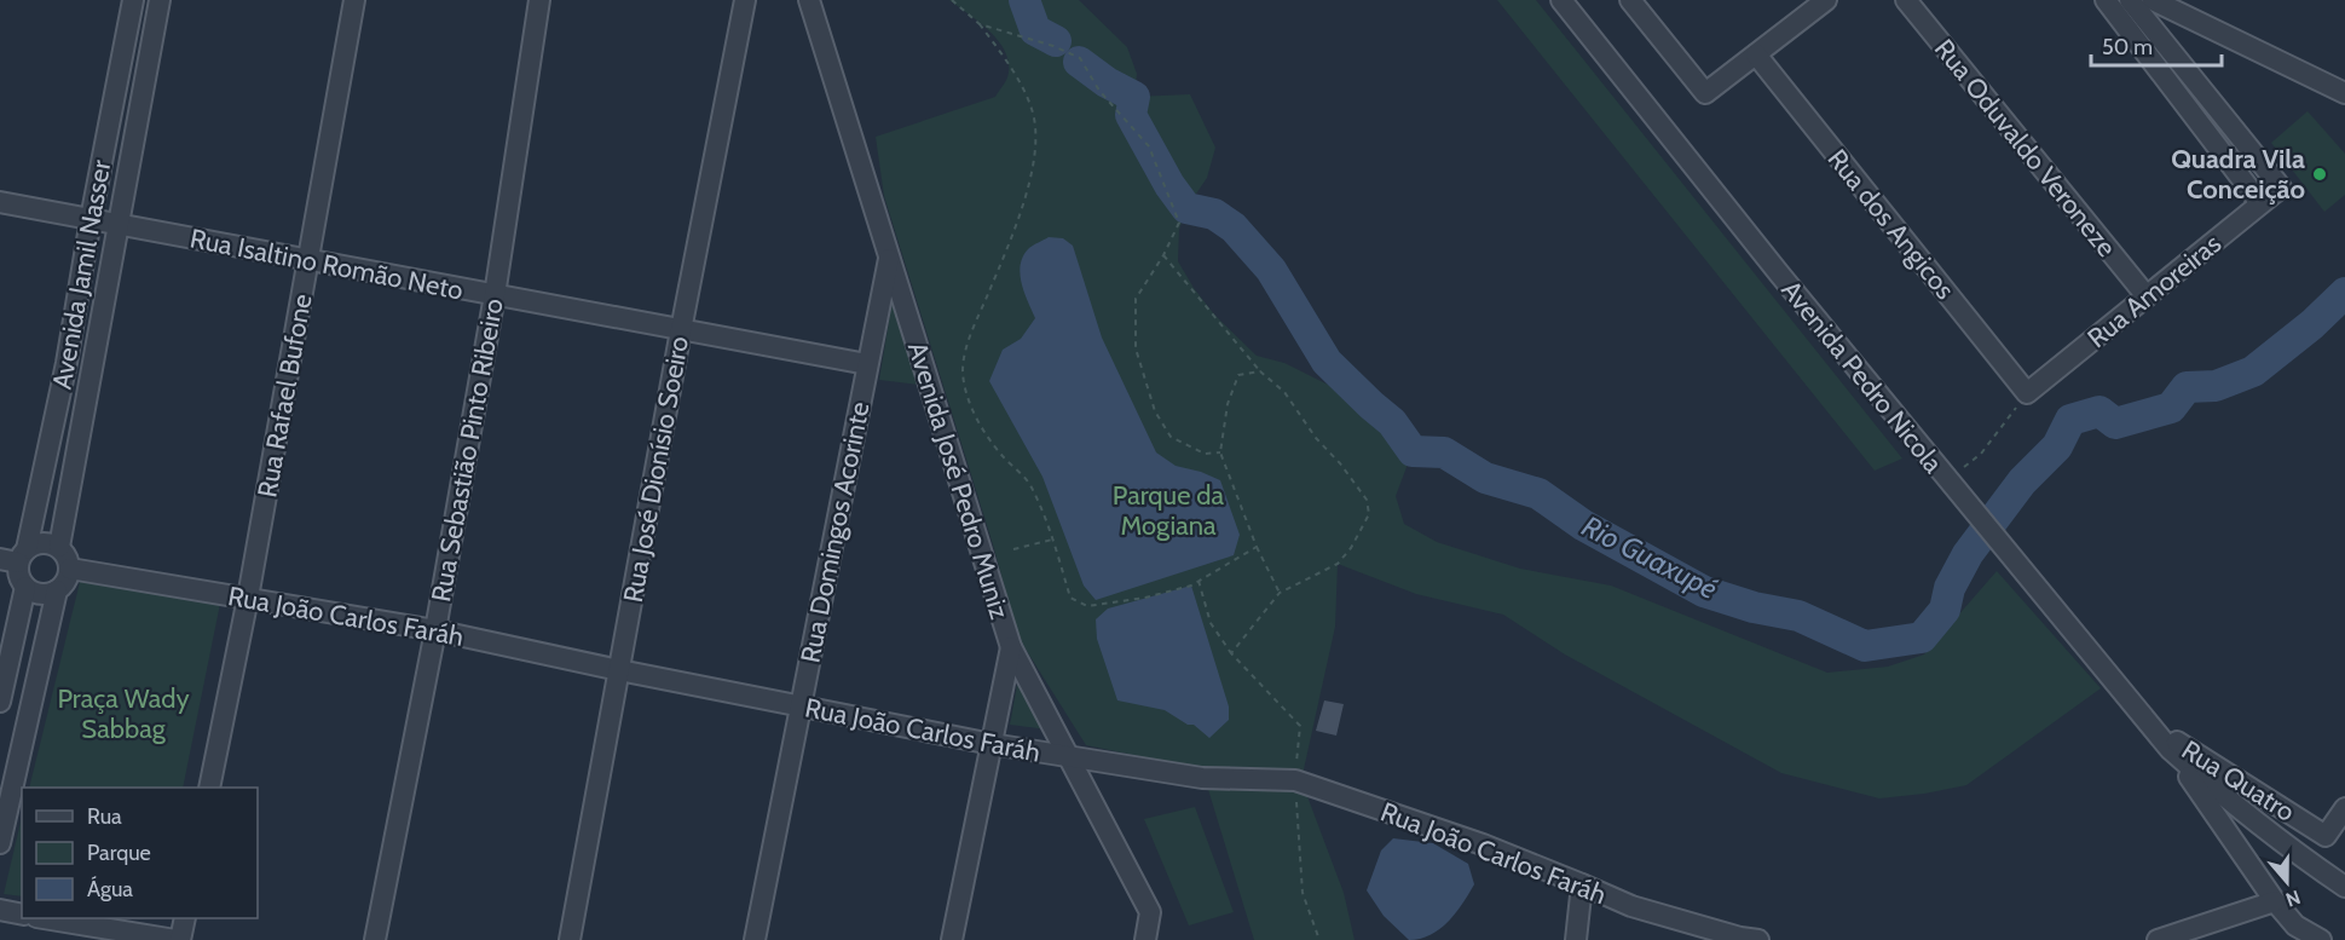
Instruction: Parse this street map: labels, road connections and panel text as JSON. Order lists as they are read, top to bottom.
{
  "streets": {
    "street": [
      "Rua Oduvaldo Veroneze",
      "Rua dos Angicos",
      "Rua Isaltino Romão Neto",
      "Avenida Jamil Nasser",
      "Rua Amoreiras",
      "Avenida Pedro Nicola",
      "Rua Rafael Bufone",
      "Rua Sebastião Pinto Ribeiro",
      "Rua José Dionísio Soeiro",
      "Avenida José Pedro Muniz",
      "Rua Domingos Acorinte",
      "Rua João Carlos Faráh",
      "Rua Quatro"
    ]
  },
  "crossings": [
    ["Rua Oduvaldo Veroneze", "Rua Amoreiras"],
    ["Rua dos Angicos", "Rua Amoreiras"],
    ["Rua Isaltino Romão Neto", "Avenida Jamil Nasser"],
    ["Rua Isaltino Romão Neto", "Rua Rafael Bufone"],
    ["Rua Isaltino Romão Neto", "Rua Sebastião Pinto Ribeiro"],
    ["Rua Isaltino Romão Neto", "Rua José Dionísio Soeiro"],
    ["Rua Isaltino Romão Neto", "Rua Domingos Acorinte"],
    ["Avenida Jamil Nasser", "Rua João Carlos Faráh"],
    ["Avenida Pedro Nicola", "Rua Quatro"],
    ["Rua Rafael Bufone", "Rua João Carlos Faráh"],
    ["Rua Sebastião Pinto Ribeiro", "Rua João Carlos Faráh"],
    ["Rua José Dionísio Soeiro", "Rua João Carlos Faráh"],
    ["Avenida José Pedro Muniz", "Rua Domingos Acorinte"],
    ["Avenida José Pedro Muniz", "Rua João Carlos Faráh"],
    ["Rua Domingos Acorinte", "Rua João Carlos Faráh"]
  ],
  "water": ["Rio Guaxupé"],
  "parks": ["Parque da Mogiana", "Praça Wady Sabbag"],
  "places": ["Quadra Vila Conceição"],
  "legend": ["Rua", "Parque", "Água"],
  "scale_bar": "50 m",
  "north": "bottom"
}
